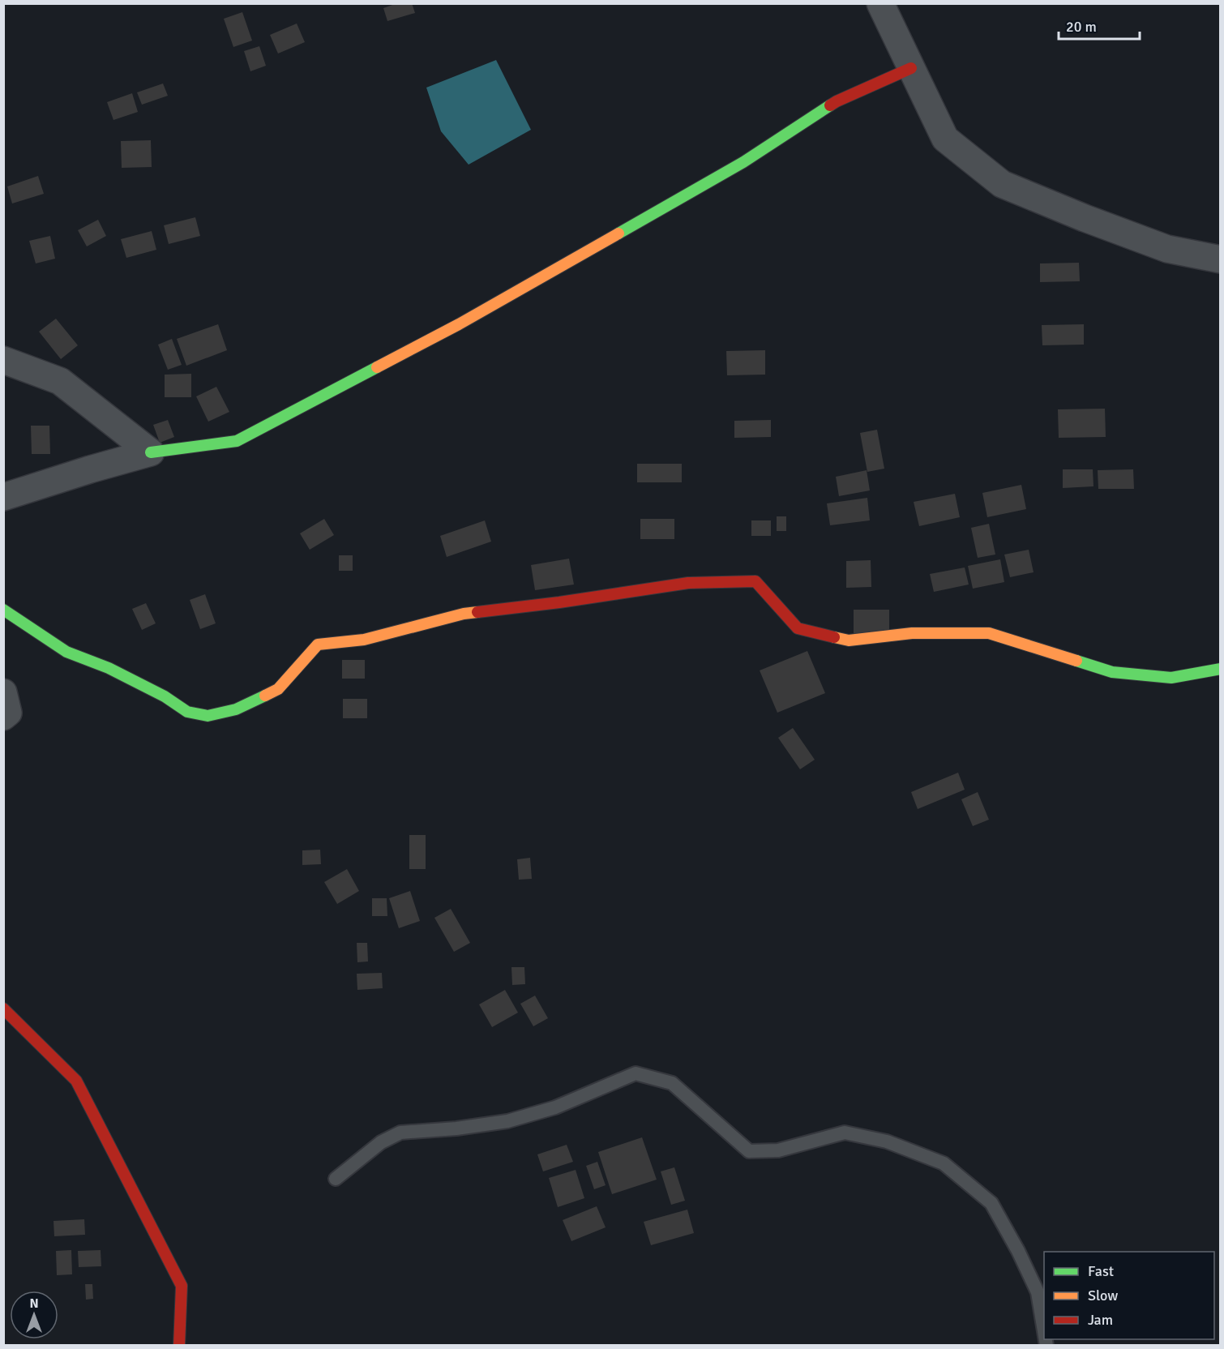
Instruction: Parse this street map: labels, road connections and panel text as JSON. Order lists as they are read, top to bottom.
{
  "legend": ["Fast", "Slow", "Jam"],
  "scale_bar": "20 m",
  "north": "top"
}
